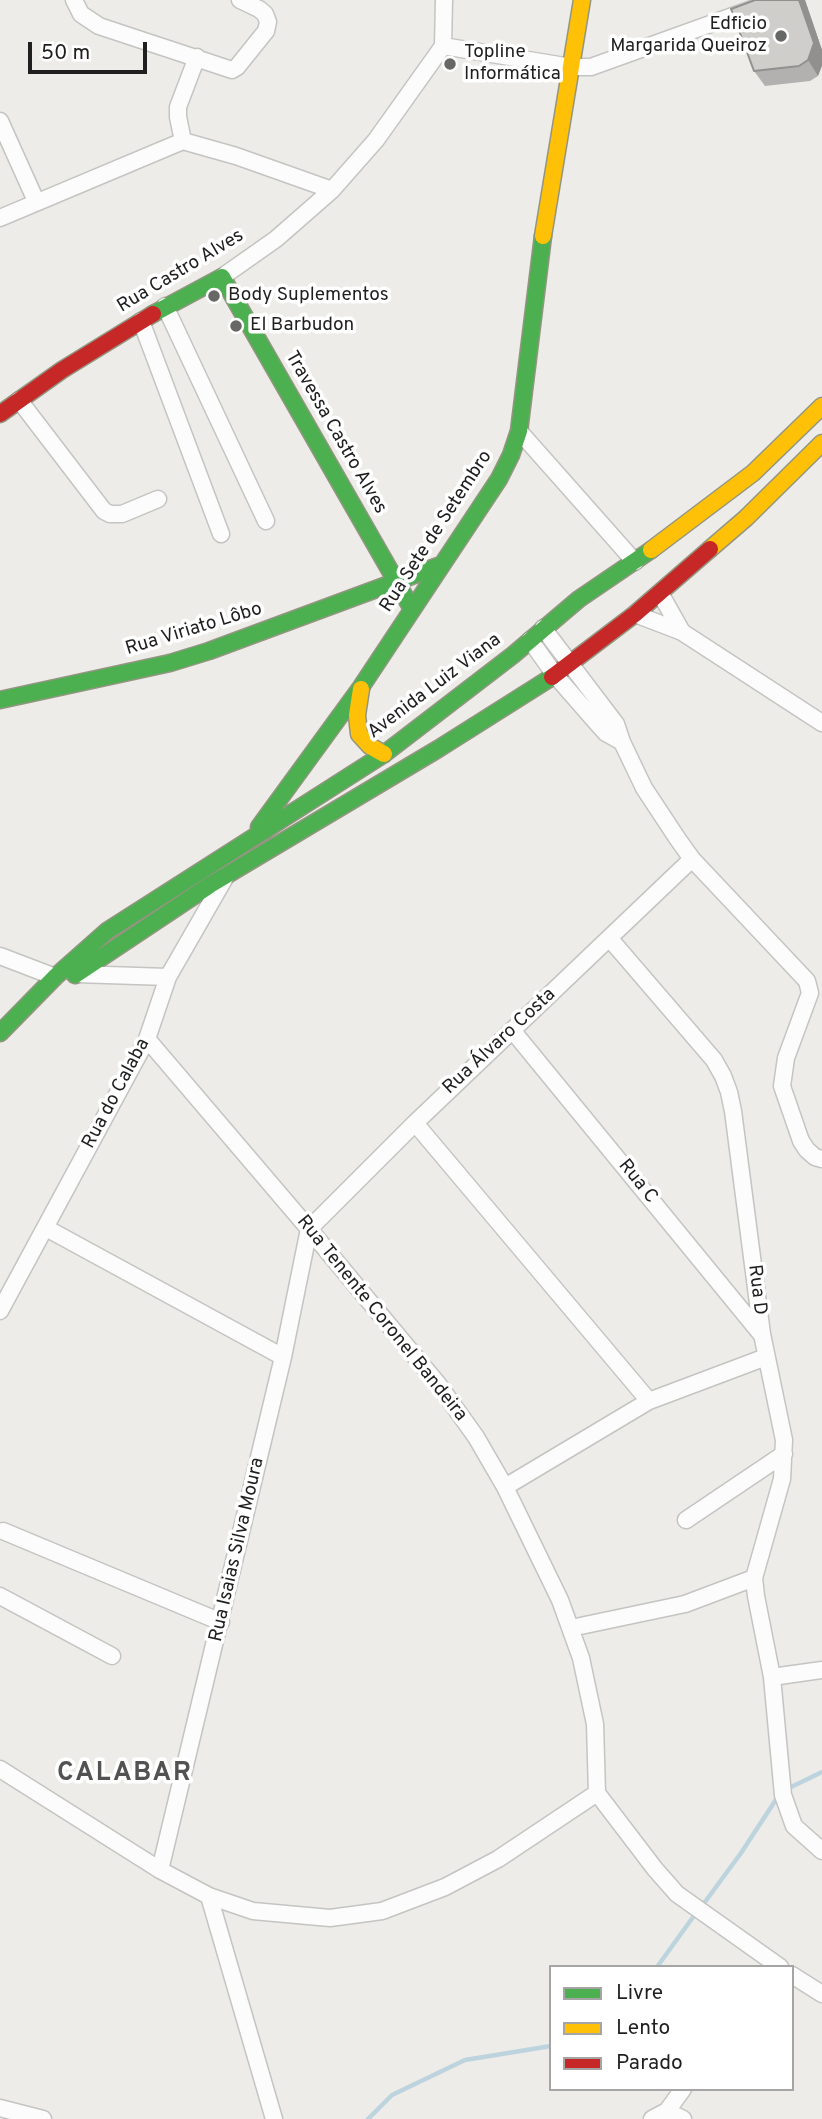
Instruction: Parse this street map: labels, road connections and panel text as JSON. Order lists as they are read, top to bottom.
{
  "streets": {
    "main road": [
      "Rua Castro Alves",
      "Travessa Castro Alves",
      "Rua Sete de Setembro",
      "Rua Viriato Lôbo",
      "Avenida Luiz Viana"
    ],
    "street": [
      "Rua Álvaro Costa",
      "Rua do Calaba",
      "Rua C",
      "Rua D",
      "Rua Tenente Coronel Bandeira",
      "Rua Isaias Silva Moura"
    ]
  },
  "crossings": [
    ["Rua Castro Alves", "Travessa Castro Alves"],
    ["Travessa Castro Alves", "Rua Sete de Setembro"],
    ["Travessa Castro Alves", "Rua Viriato Lôbo"],
    ["Rua Sete de Setembro", "Rua Viriato Lôbo"],
    ["Rua Sete de Setembro", "Avenida Luiz Viana"],
    ["Rua Álvaro Costa", "Rua C"],
    ["Rua Álvaro Costa", "Rua D"],
    ["Rua Álvaro Costa", "Rua Tenente Coronel Bandeira"],
    ["Rua Álvaro Costa", "Rua Isaias Silva Moura"],
    ["Rua do Calaba", "Rua Tenente Coronel Bandeira"],
    ["Rua C", "Rua D"],
    ["Rua Tenente Coronel Bandeira", "Rua Isaias Silva Moura"]
  ],
  "districts": ["CALABAR"],
  "places": [
    "Edficio Margarida Queiroz",
    "Topline Informática",
    "Body Suplementos",
    "El Barbudon"
  ],
  "legend": ["Livre", "Lento", "Parado"],
  "scale_bar": "50 m"
}
